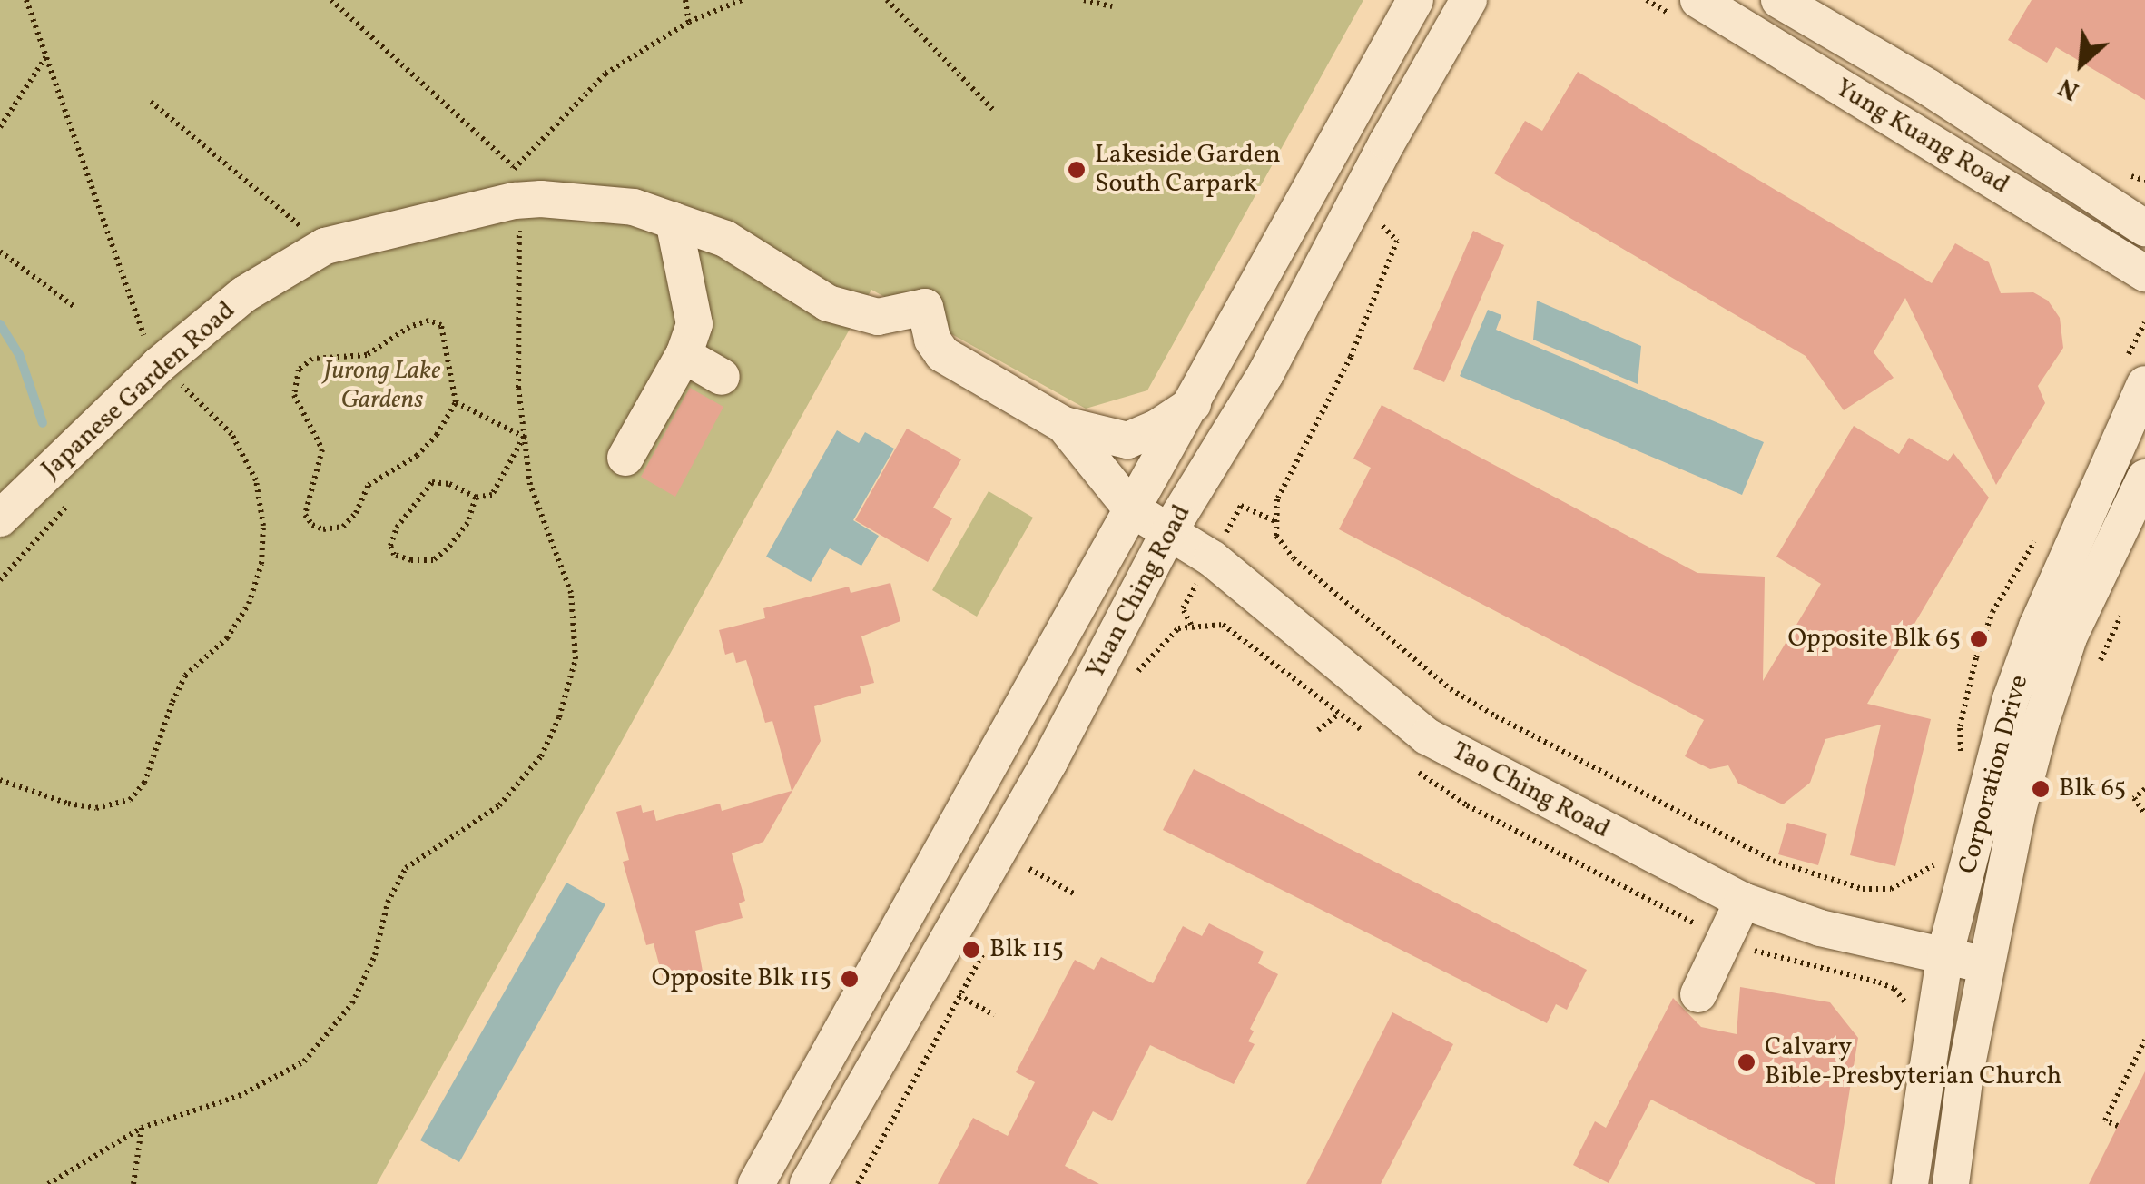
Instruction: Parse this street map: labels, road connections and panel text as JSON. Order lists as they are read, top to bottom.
{
  "streets": {
    "street": [
      "Yung Kuang Road",
      "Japanese Garden Road",
      "Yuan Ching Road",
      "Corporation Drive",
      "Tao Ching Road"
    ]
  },
  "crossings": [
    ["Japanese Garden Road", "Yuan Ching Road"],
    ["Japanese Garden Road", "Tao Ching Road"],
    ["Yuan Ching Road", "Tao Ching Road"],
    ["Corporation Drive", "Tao Ching Road"]
  ],
  "parks": ["Jurong Lake Gardens"],
  "places": [
    "Lakeside Garden South Carpark",
    "Opposite Blk 65",
    "Blk 65",
    "Blk 115",
    "Opposite Blk 115",
    "Calvary Bible-Presbyterian Church"
  ],
  "north": "bottom left"
}
